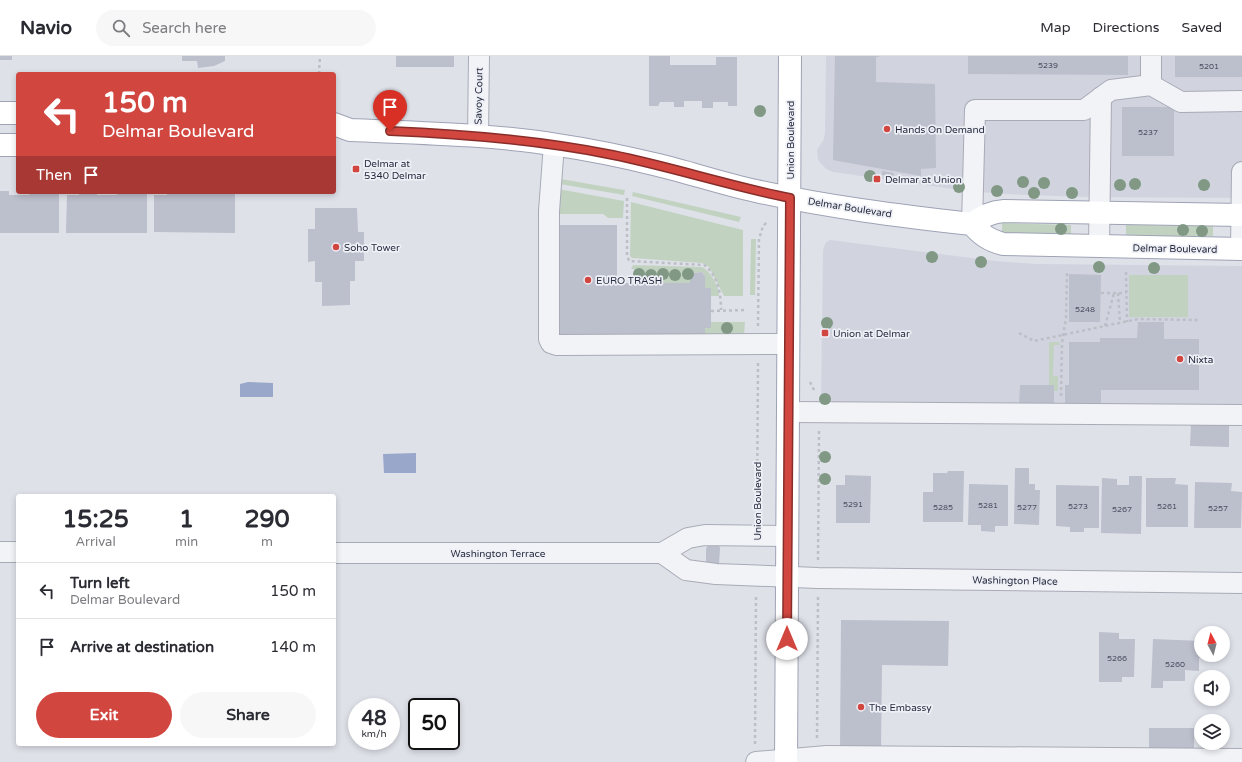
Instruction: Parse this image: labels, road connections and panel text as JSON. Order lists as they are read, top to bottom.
{
  "streets": {
    "main road": ["Union Boulevard", "Delmar Boulevard"],
    "street": ["Savoy Court", "Washington Terrace", "Washington Place"]
  },
  "crossings": [
    ["Savoy Court", "Delmar Boulevard"],
    ["Union Boulevard", "Delmar Boulevard"],
    ["Union Boulevard", "Washington Place"],
    ["Washington Terrace", "Washington Place"]
  ],
  "places": {
    "other": [
      "Hands On Demand",
      "Soho Tower",
      "EURO TRASH",
      "Nixta",
      "The Embassy"
    ],
    "transit": ["Delmar at 5340 Delmar", "Delmar at Union", "Union at Delmar"]
  },
  "house_numbers": [
    "5239",
    "5201",
    "5237",
    "5248",
    "5291",
    "5281",
    "5273",
    "5261",
    "5285",
    "5277",
    "5257",
    "5267",
    "5266",
    "5260"
  ],
  "north": "top",
  "page": {
    "header": "Navio",
    "search": "Search here",
    "nav": ["Map", "Directions", "Saved"],
    "turn": ["150 m", "Delmar Boulevard"],
    "then": "Then",
    "eta": [
      "15:25",
      "Arrival",
      "1",
      "min",
      "290",
      "m"
    ],
    "list": [
      {
        "name": "Turn left",
        "note": "Delmar Boulevard",
        "value": "150 m"
      },
      {
        "name": "Arrive at destination",
        "value": "140 m"
      }
    ],
    "buttons": ["Exit", "Share"],
    "speed": "48 km/h",
    "limit": "50"
  }
}
